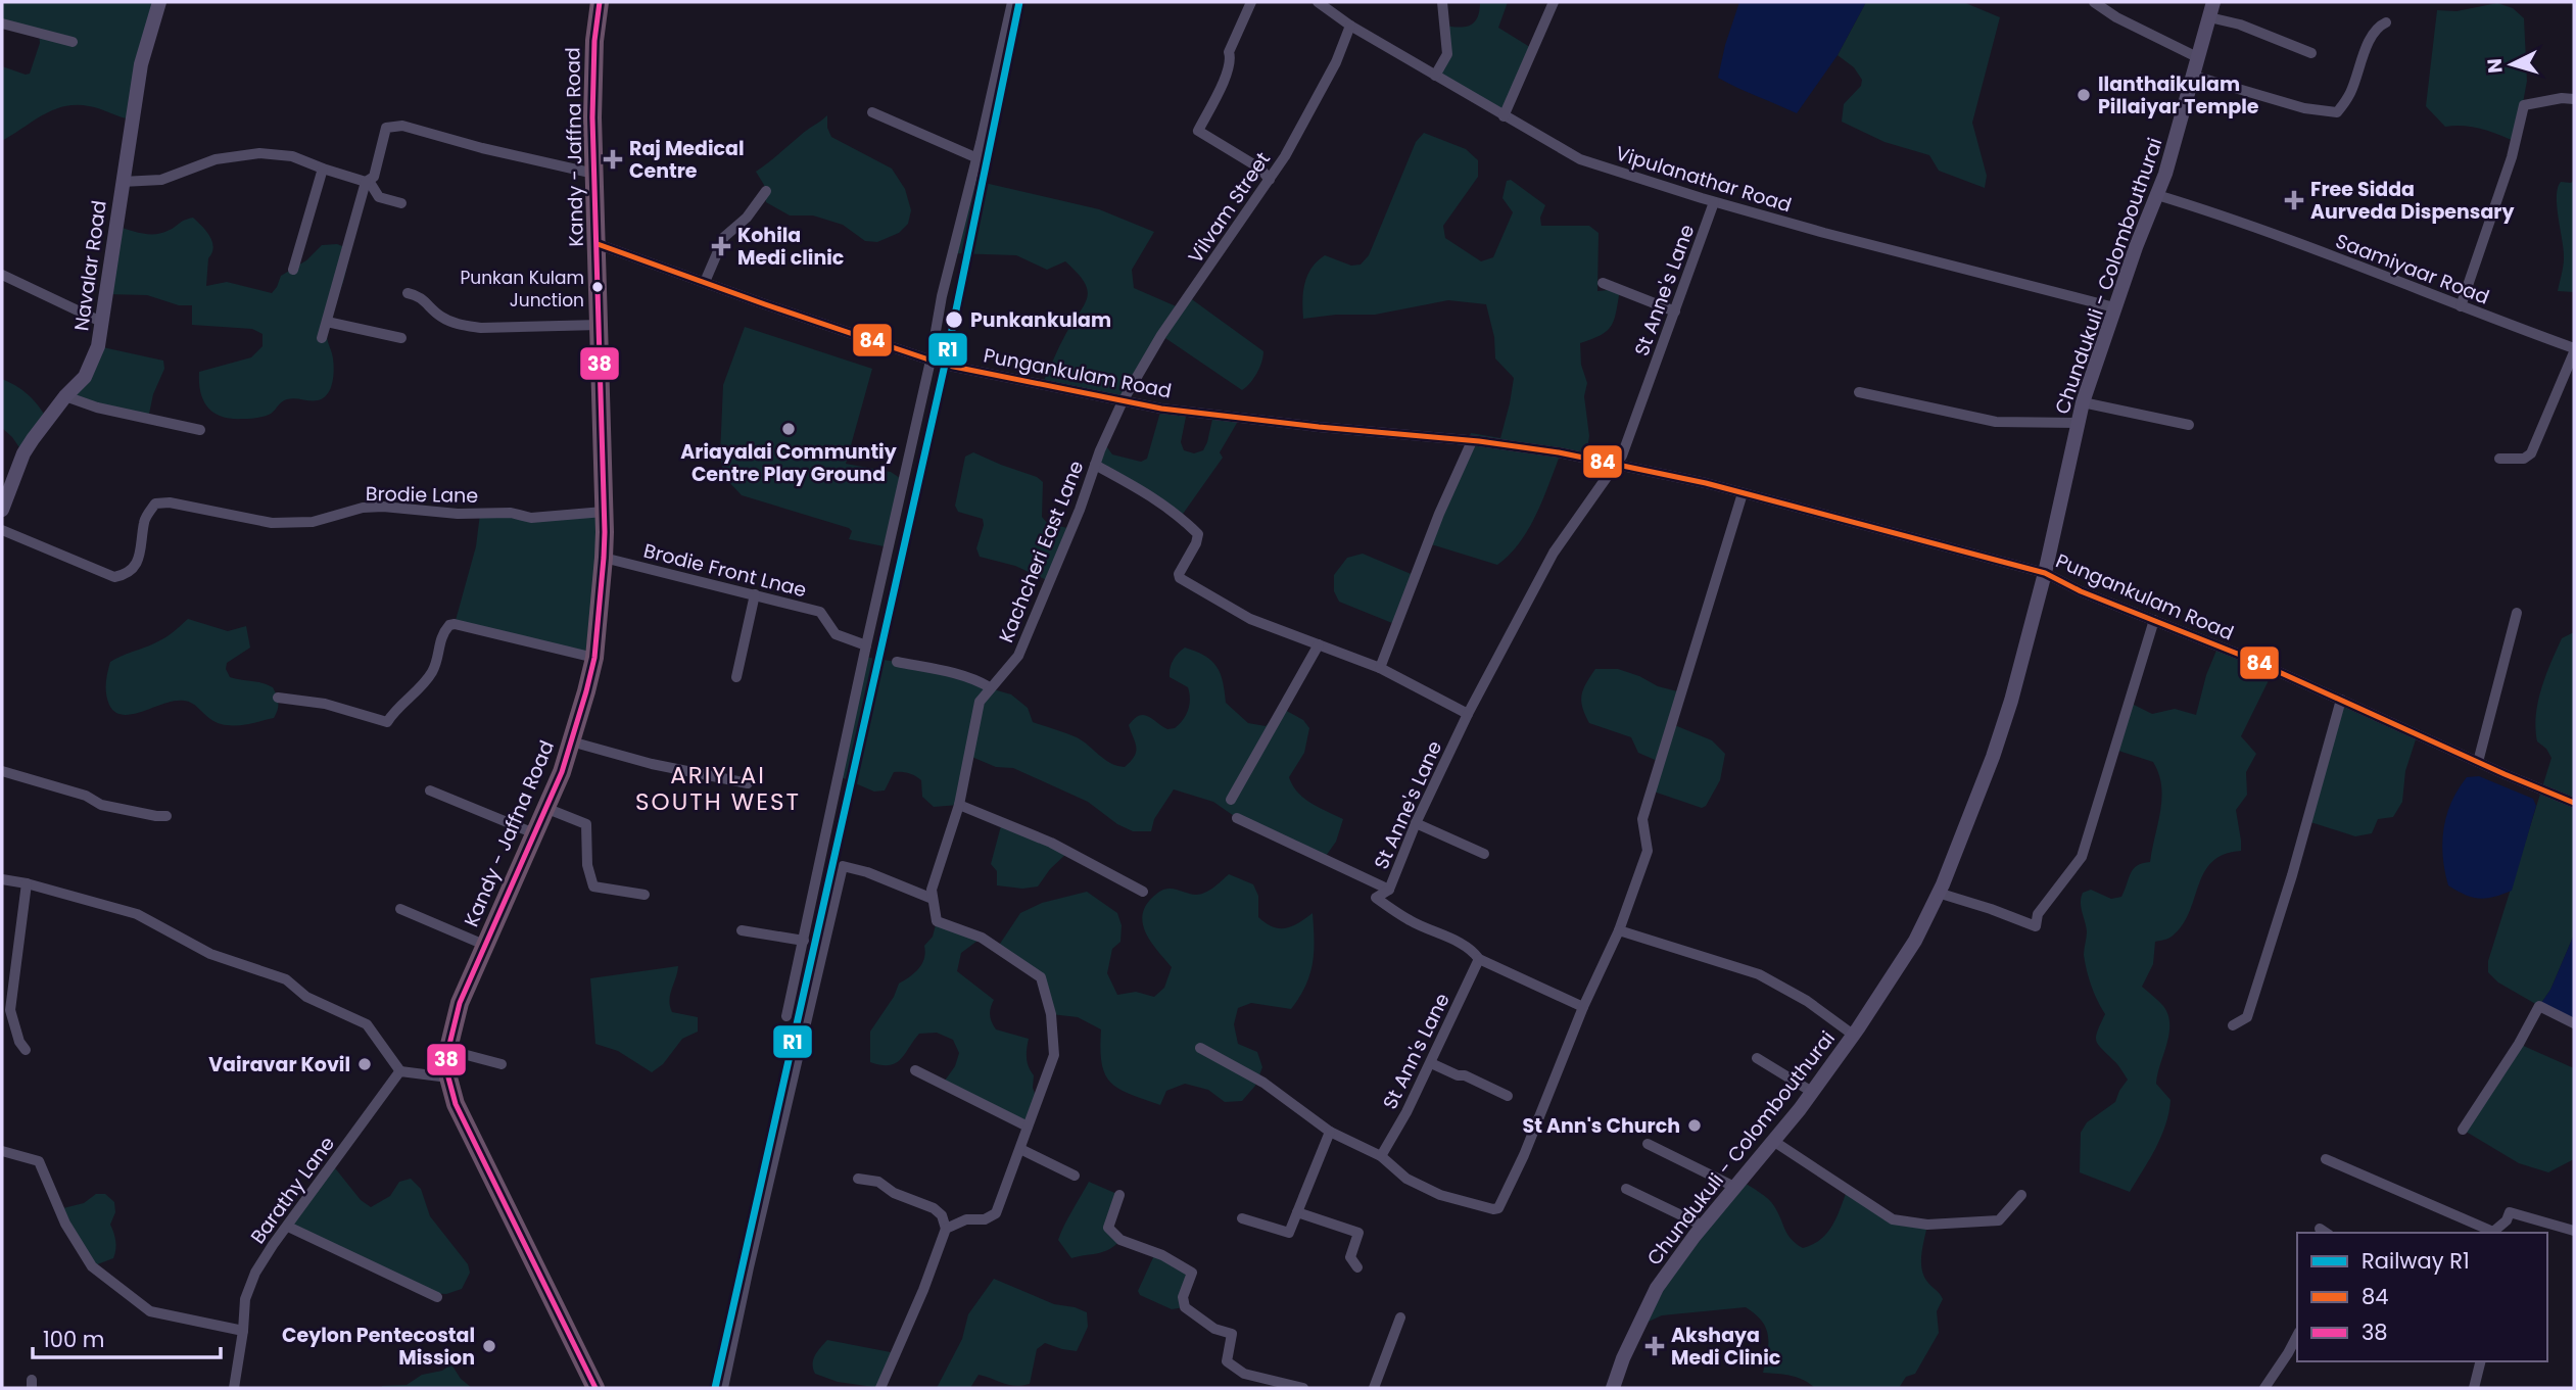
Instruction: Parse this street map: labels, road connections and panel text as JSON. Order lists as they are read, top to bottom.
{
  "streets": {
    "highway": ["Kandy - Jaffna Road"],
    "main road": ["Navalar Road", "Chundukuli - Colombouthurai"],
    "street": [
      "Vipulanathar Road",
      "Vilvam Street",
      "Saamiyaar Road",
      "St Anne's Lane",
      "Pungankulam Road",
      "Brodie Lane",
      "Kachcheri East Lane",
      "Brodie Front Lnae",
      "St Ann's Lane",
      "Barathy Lane"
    ]
  },
  "crossings": [
    ["Kandy - Jaffna Road", "Pungankulam Road"],
    ["Kandy - Jaffna Road", "Brodie Lane"],
    ["Kandy - Jaffna Road", "Brodie Front Lnae"],
    ["Vipulanathar Road", "Vilvam Street"],
    ["Vipulanathar Road", "Chundukuli - Colombouthurai"],
    ["Vipulanathar Road", "St Anne's Lane"],
    ["Vilvam Street", "Pungankulam Road"],
    ["Vilvam Street", "Kachcheri East Lane"],
    ["Saamiyaar Road", "Chundukuli - Colombouthurai"],
    ["Chundukuli - Colombouthurai", "Pungankulam Road"],
    ["St Anne's Lane", "Pungankulam Road"],
    ["St Anne's Lane", "St Ann's Lane"],
    ["Pungankulam Road", "Kachcheri East Lane"]
  ],
  "districts": ["ARIYLAI SOUTH WEST"],
  "places": {
    "other": [
      "Ilanthaikulam Pillaiyar Temple",
      "Punkan Kulam Junction",
      "Punkankulam",
      "Ariayalai Communtiy Centre Play Ground",
      "Vairavar Kovil",
      "St Ann's Church",
      "Ceylon Pentecostal Mission"
    ],
    "health": [
      "Raj Medical Centre",
      "Free Sidda Aurveda Dispensary",
      "Kohila Medi clinic",
      "Akshaya Medi Clinic"
    ]
  },
  "lines": ["rail line R1", "transit line 38", "transit line 84"],
  "legend": ["Railway R1", "84", "38"],
  "scale_bar": "100 m",
  "north": "left"
}
